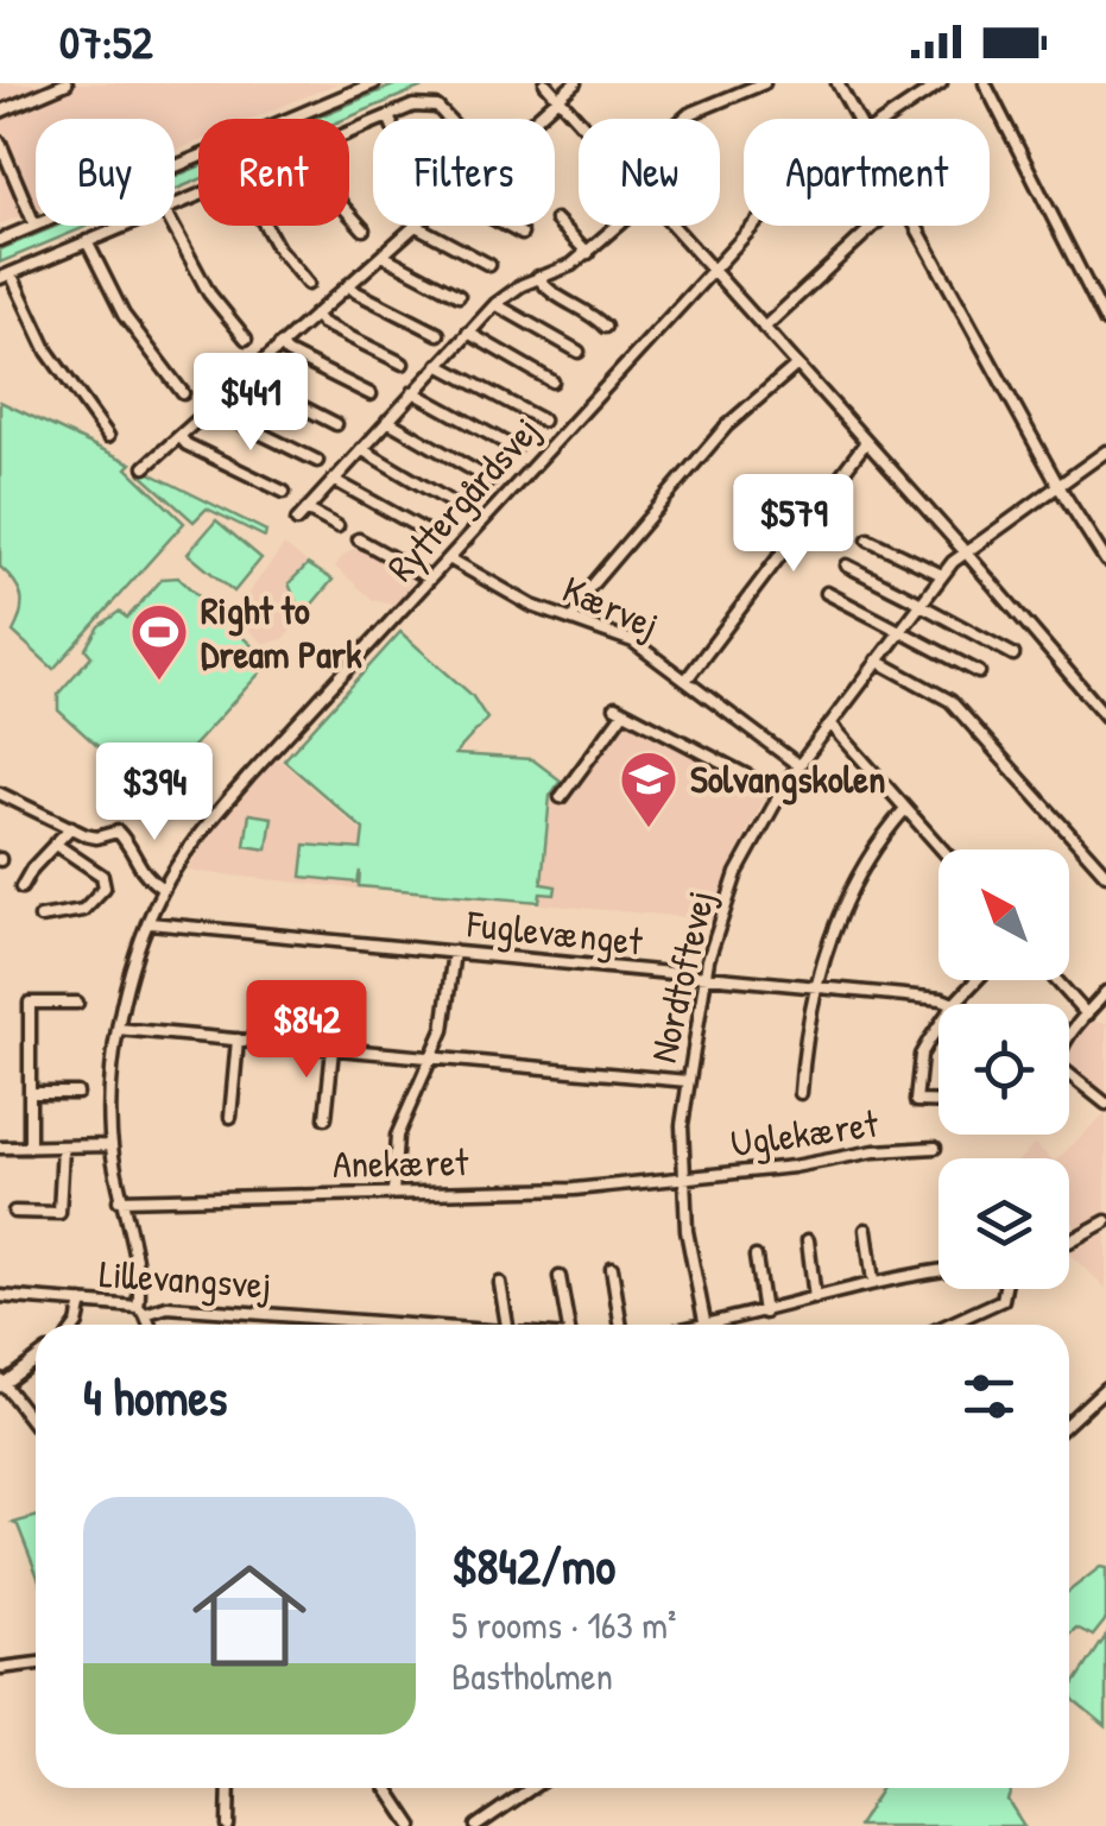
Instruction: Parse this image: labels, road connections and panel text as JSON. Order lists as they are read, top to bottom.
{
  "streets": {
    "street": [
      "Ryttergårdsvej",
      "Kærvej",
      "Fuglevænget",
      "Nordtoftevej",
      "Uglekæret",
      "Anekæret",
      "Lillevangsvej"
    ]
  },
  "crossings": [
    ["Ryttergårdsvej", "Kærvej"],
    ["Ryttergårdsvej", "Fuglevænget"],
    ["Ryttergårdsvej", "Anekæret"],
    ["Ryttergårdsvej", "Lillevangsvej"],
    ["Kærvej", "Nordtoftevej"],
    ["Fuglevænget", "Nordtoftevej"],
    ["Nordtoftevej", "Uglekæret"],
    ["Nordtoftevej", "Anekæret"],
    ["Uglekæret", "Anekæret"]
  ],
  "places": {
    "sports": ["Right to Dream Park"],
    "school or university": ["Solvangskolen"]
  },
  "north": "top left",
  "page": {
    "status": "07:52",
    "chip": [
      "Buy",
      "Rent",
      "Filters",
      "New",
      "Apartment"
    ],
    "price": [
      "$441",
      "$579",
      "$394",
      "$842"
    ],
    "heading": "4 homes",
    "list": [
      {
        "name": "$842/mo",
        "note": "5 rooms · 163 m² · Bastholmen"
      }
    ]
  }
}
